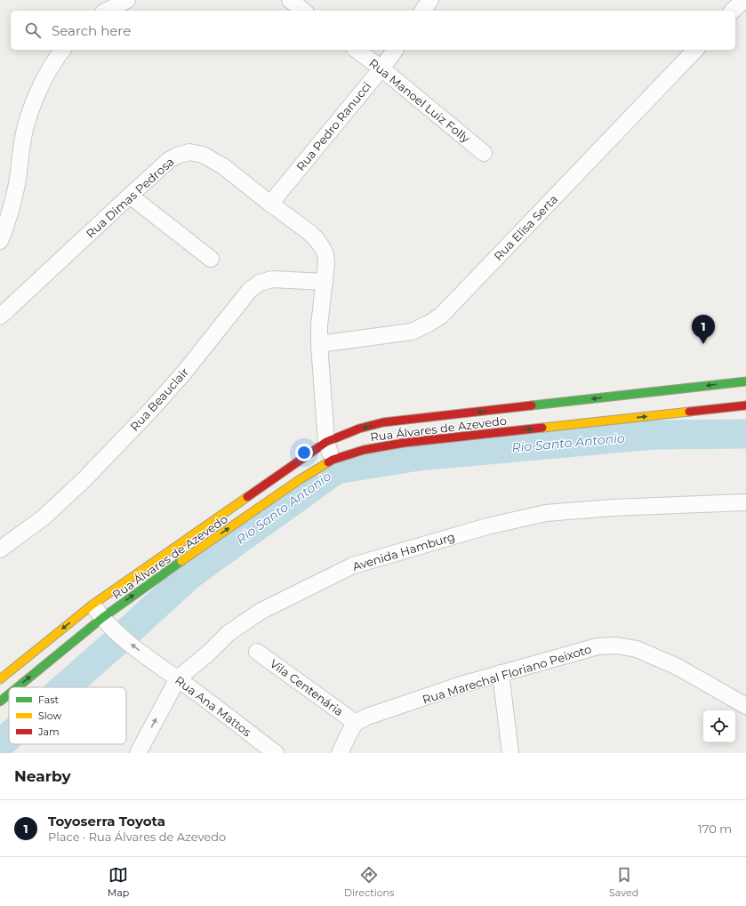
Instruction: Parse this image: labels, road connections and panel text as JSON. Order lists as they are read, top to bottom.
{
  "streets": {
    "main road": ["Rua Álvares de Azevedo"],
    "street": [
      "Rua Manoel Luiz Folly",
      "Rua Pedro Ranucci",
      "Rua Dimas Pedrosa",
      "Rua Elisa Serta",
      "Rua Beauclair",
      "Avenida Hamburg",
      "Rua Marechal Floriano Peixoto",
      "Vila Centenária",
      "Rua Ana Mattos"
    ]
  },
  "crossings": [
    ["Rua Manoel Luiz Folly", "Rua Pedro Ranucci"],
    ["Rua Pedro Ranucci", "Rua Dimas Pedrosa"],
    ["Rua Dimas Pedrosa", "Rua Elisa Serta"],
    ["Rua Dimas Pedrosa", "Rua Beauclair"],
    ["Rua Dimas Pedrosa", "Rua Álvares de Azevedo"],
    ["Rua Álvares de Azevedo", "Rua Ana Mattos"],
    ["Avenida Hamburg", "Rua Ana Mattos"],
    ["Rua Marechal Floriano Peixoto", "Vila Centenária"]
  ],
  "one_way": ["Rua Ana Mattos"],
  "water": ["Rio Santo Antonio"],
  "legend": ["Fast", "Slow", "Jam"],
  "page": {
    "search": "Search here",
    "pins": "1",
    "heading": "Nearby",
    "list": [
      {
        "mark": "1",
        "name": "Toyoserra Toyota",
        "note": "Place · Rua Álvares de Azevedo",
        "value": "170 m"
      }
    ],
    "nav": ["Map", "Directions", "Saved"]
  }
}
